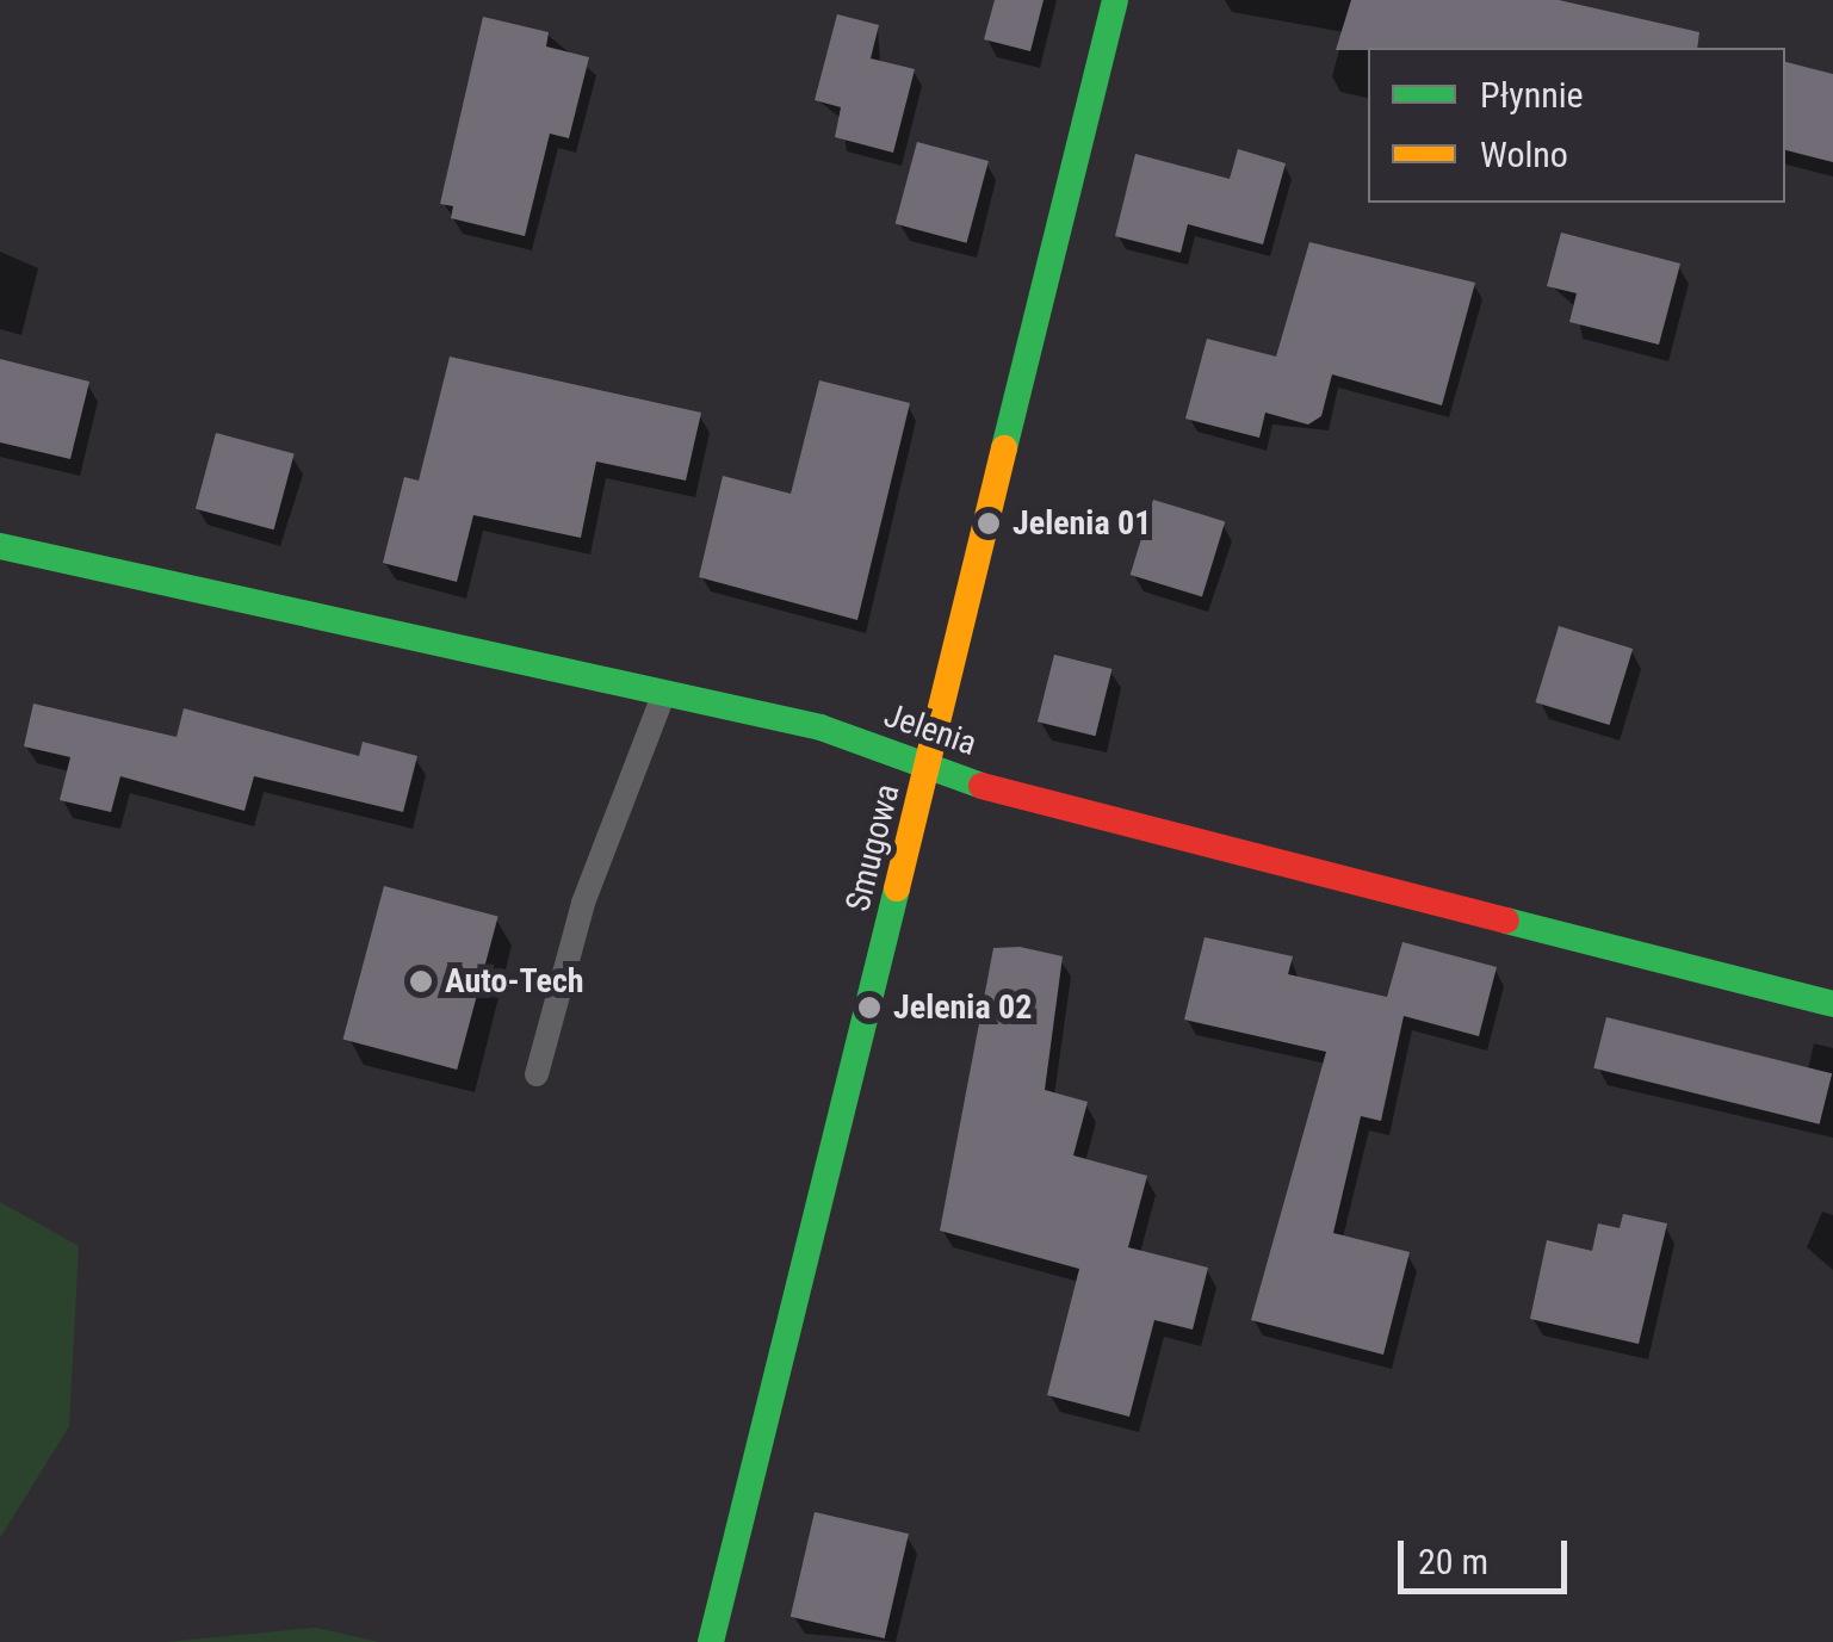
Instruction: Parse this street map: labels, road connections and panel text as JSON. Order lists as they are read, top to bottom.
{
  "streets": {
    "street": ["Jelenia", "Smugowa"]
  },
  "crossings": [
    ["Jelenia", "Smugowa"]
  ],
  "places": ["Jelenia 01", "Auto-Tech", "Jelenia 02"],
  "legend": ["Płynnie", "Wolno"],
  "scale_bar": "20 m"
}
